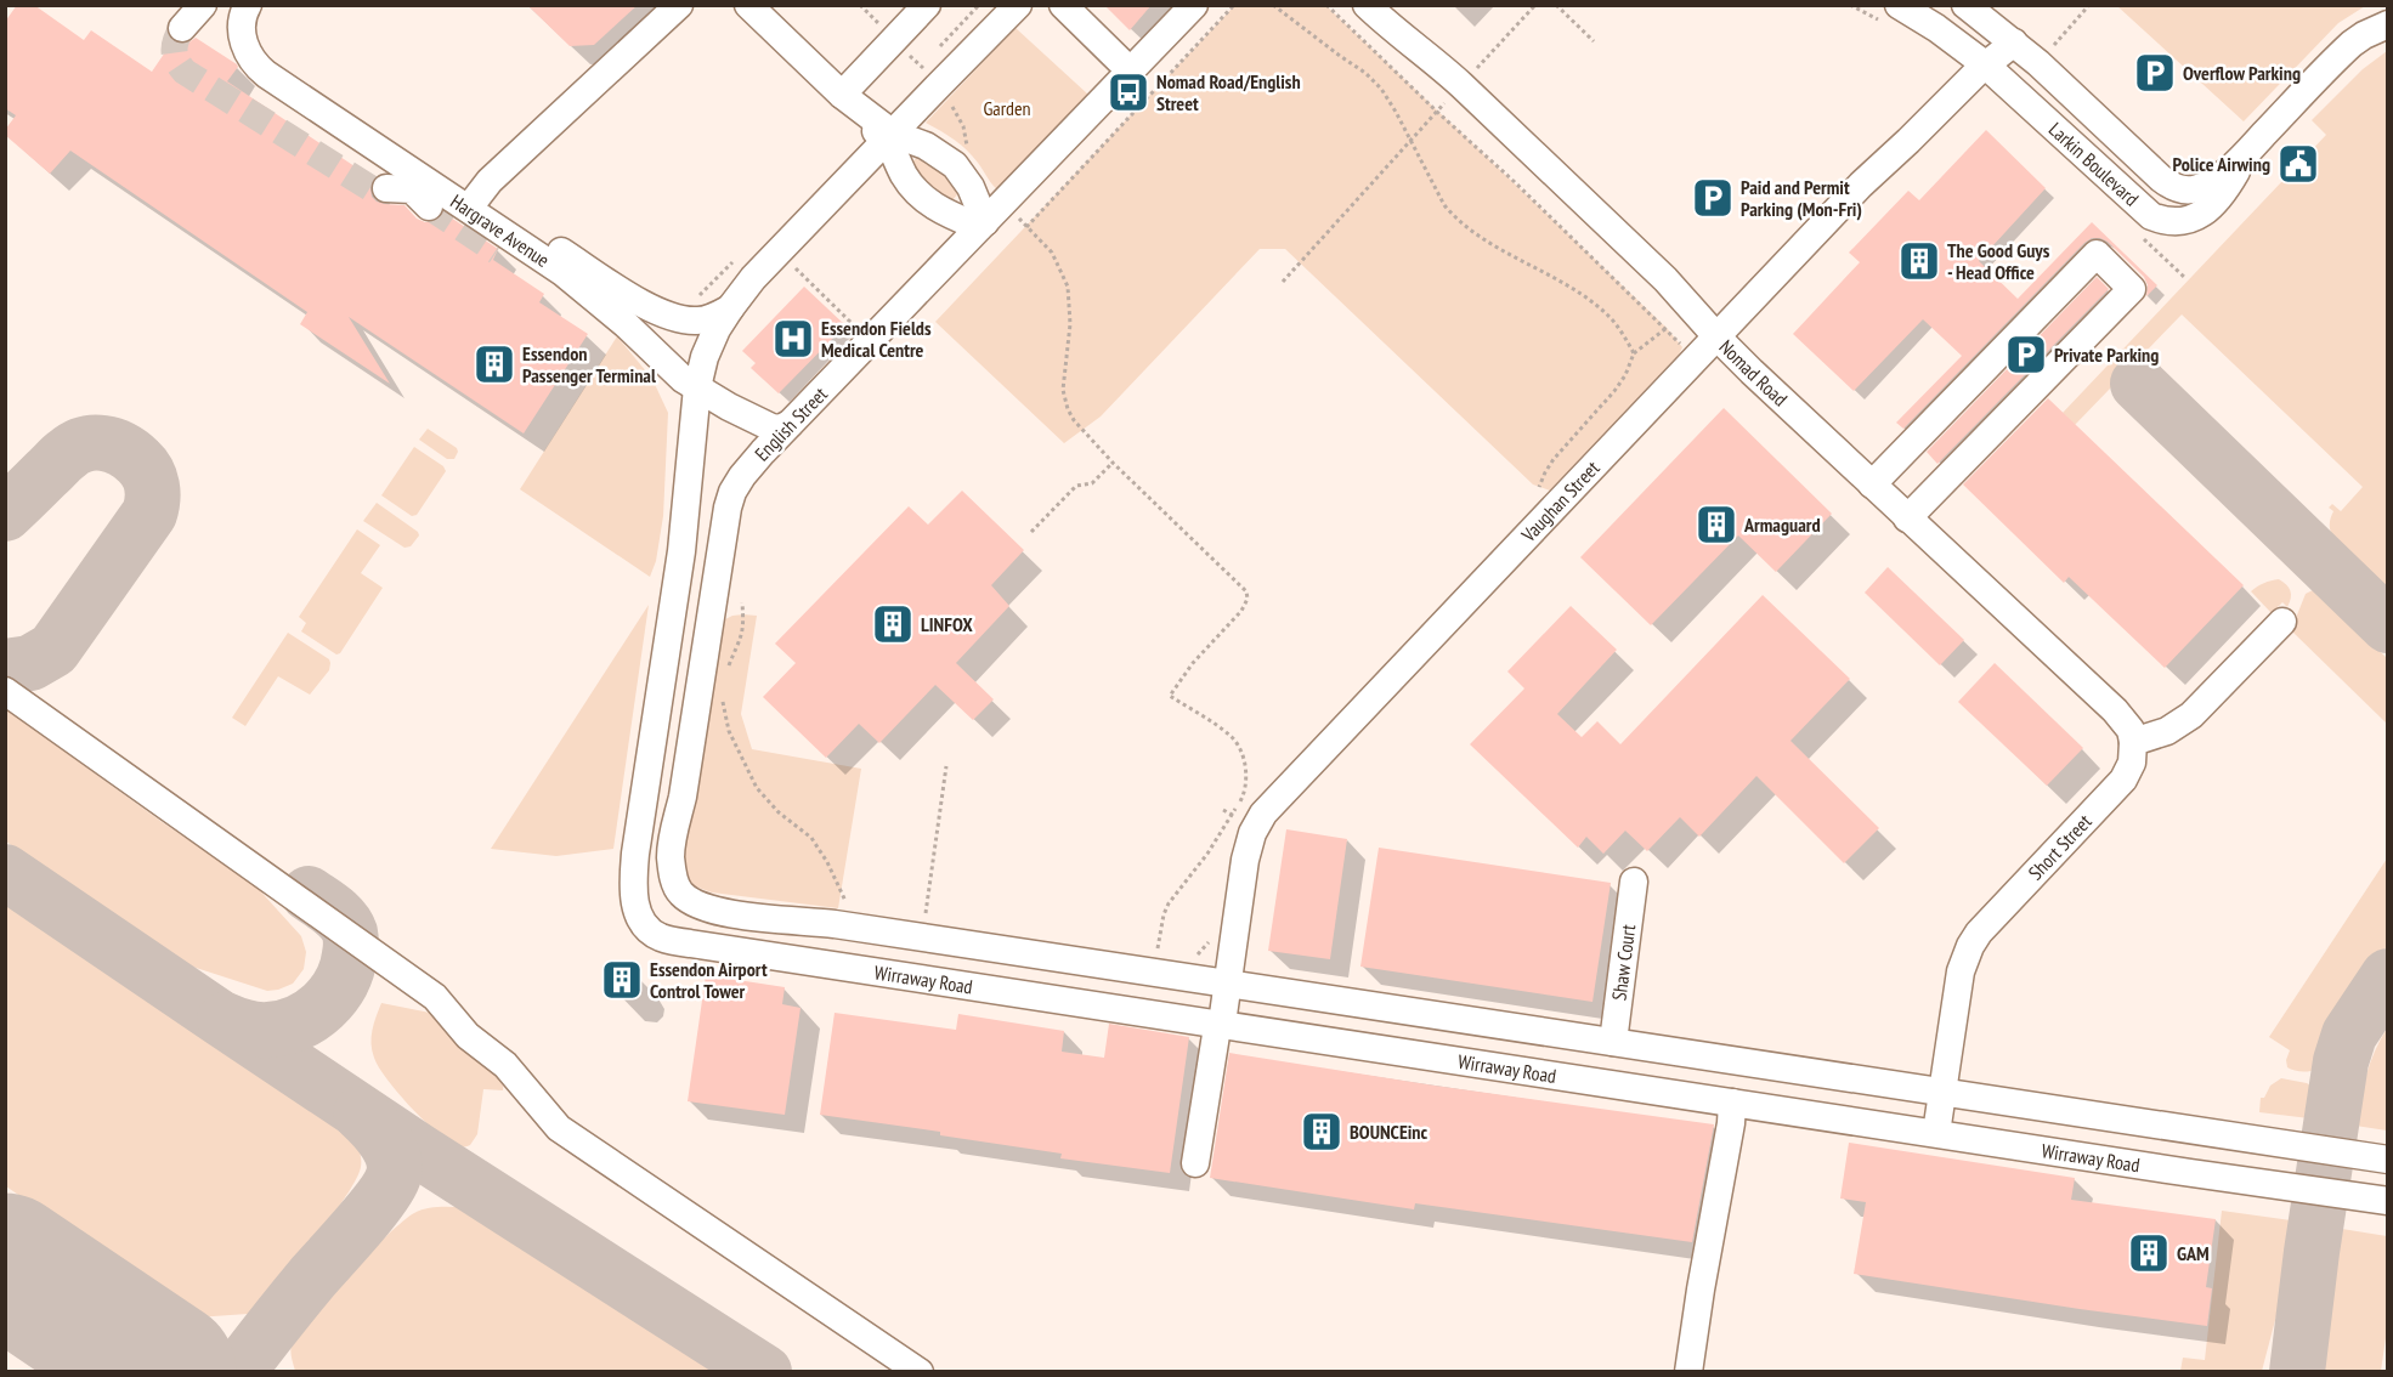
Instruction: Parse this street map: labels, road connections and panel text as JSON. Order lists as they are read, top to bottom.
{
  "streets": {
    "street": [
      "Larkin Boulevard",
      "Hargrave Avenue",
      "Nomad Road",
      "English Street",
      "Vaughan Street",
      "Short Street",
      "Shaw Court",
      "Wirraway Road"
    ]
  },
  "crossings": [
    ["Larkin Boulevard", "Vaughan Street"],
    ["Hargrave Avenue", "English Street"],
    ["Nomad Road", "Vaughan Street"],
    ["Nomad Road", "Short Street"],
    ["English Street", "Wirraway Road"],
    ["Vaughan Street", "Wirraway Road"],
    ["Short Street", "Wirraway Road"],
    ["Shaw Court", "Wirraway Road"]
  ],
  "parks": ["Garden"],
  "places": {
    "parking": ["Overflow Parking", "Paid and Permit Parking (Mon-Fri)", "Private Parking"],
    "bus stop": ["Nomad Road/English Street"],
    "public building": ["Police Airwing"],
    "building": [
      "The Good Guys - Head Office",
      "Essendon Passenger Terminal",
      "Armaguard",
      "LINFOX",
      "Essendon Airport Control Tower",
      "BOUNCEinc",
      "GAM"
    ],
    "hospital": ["Essendon Fields Medical Centre"]
  }
}
